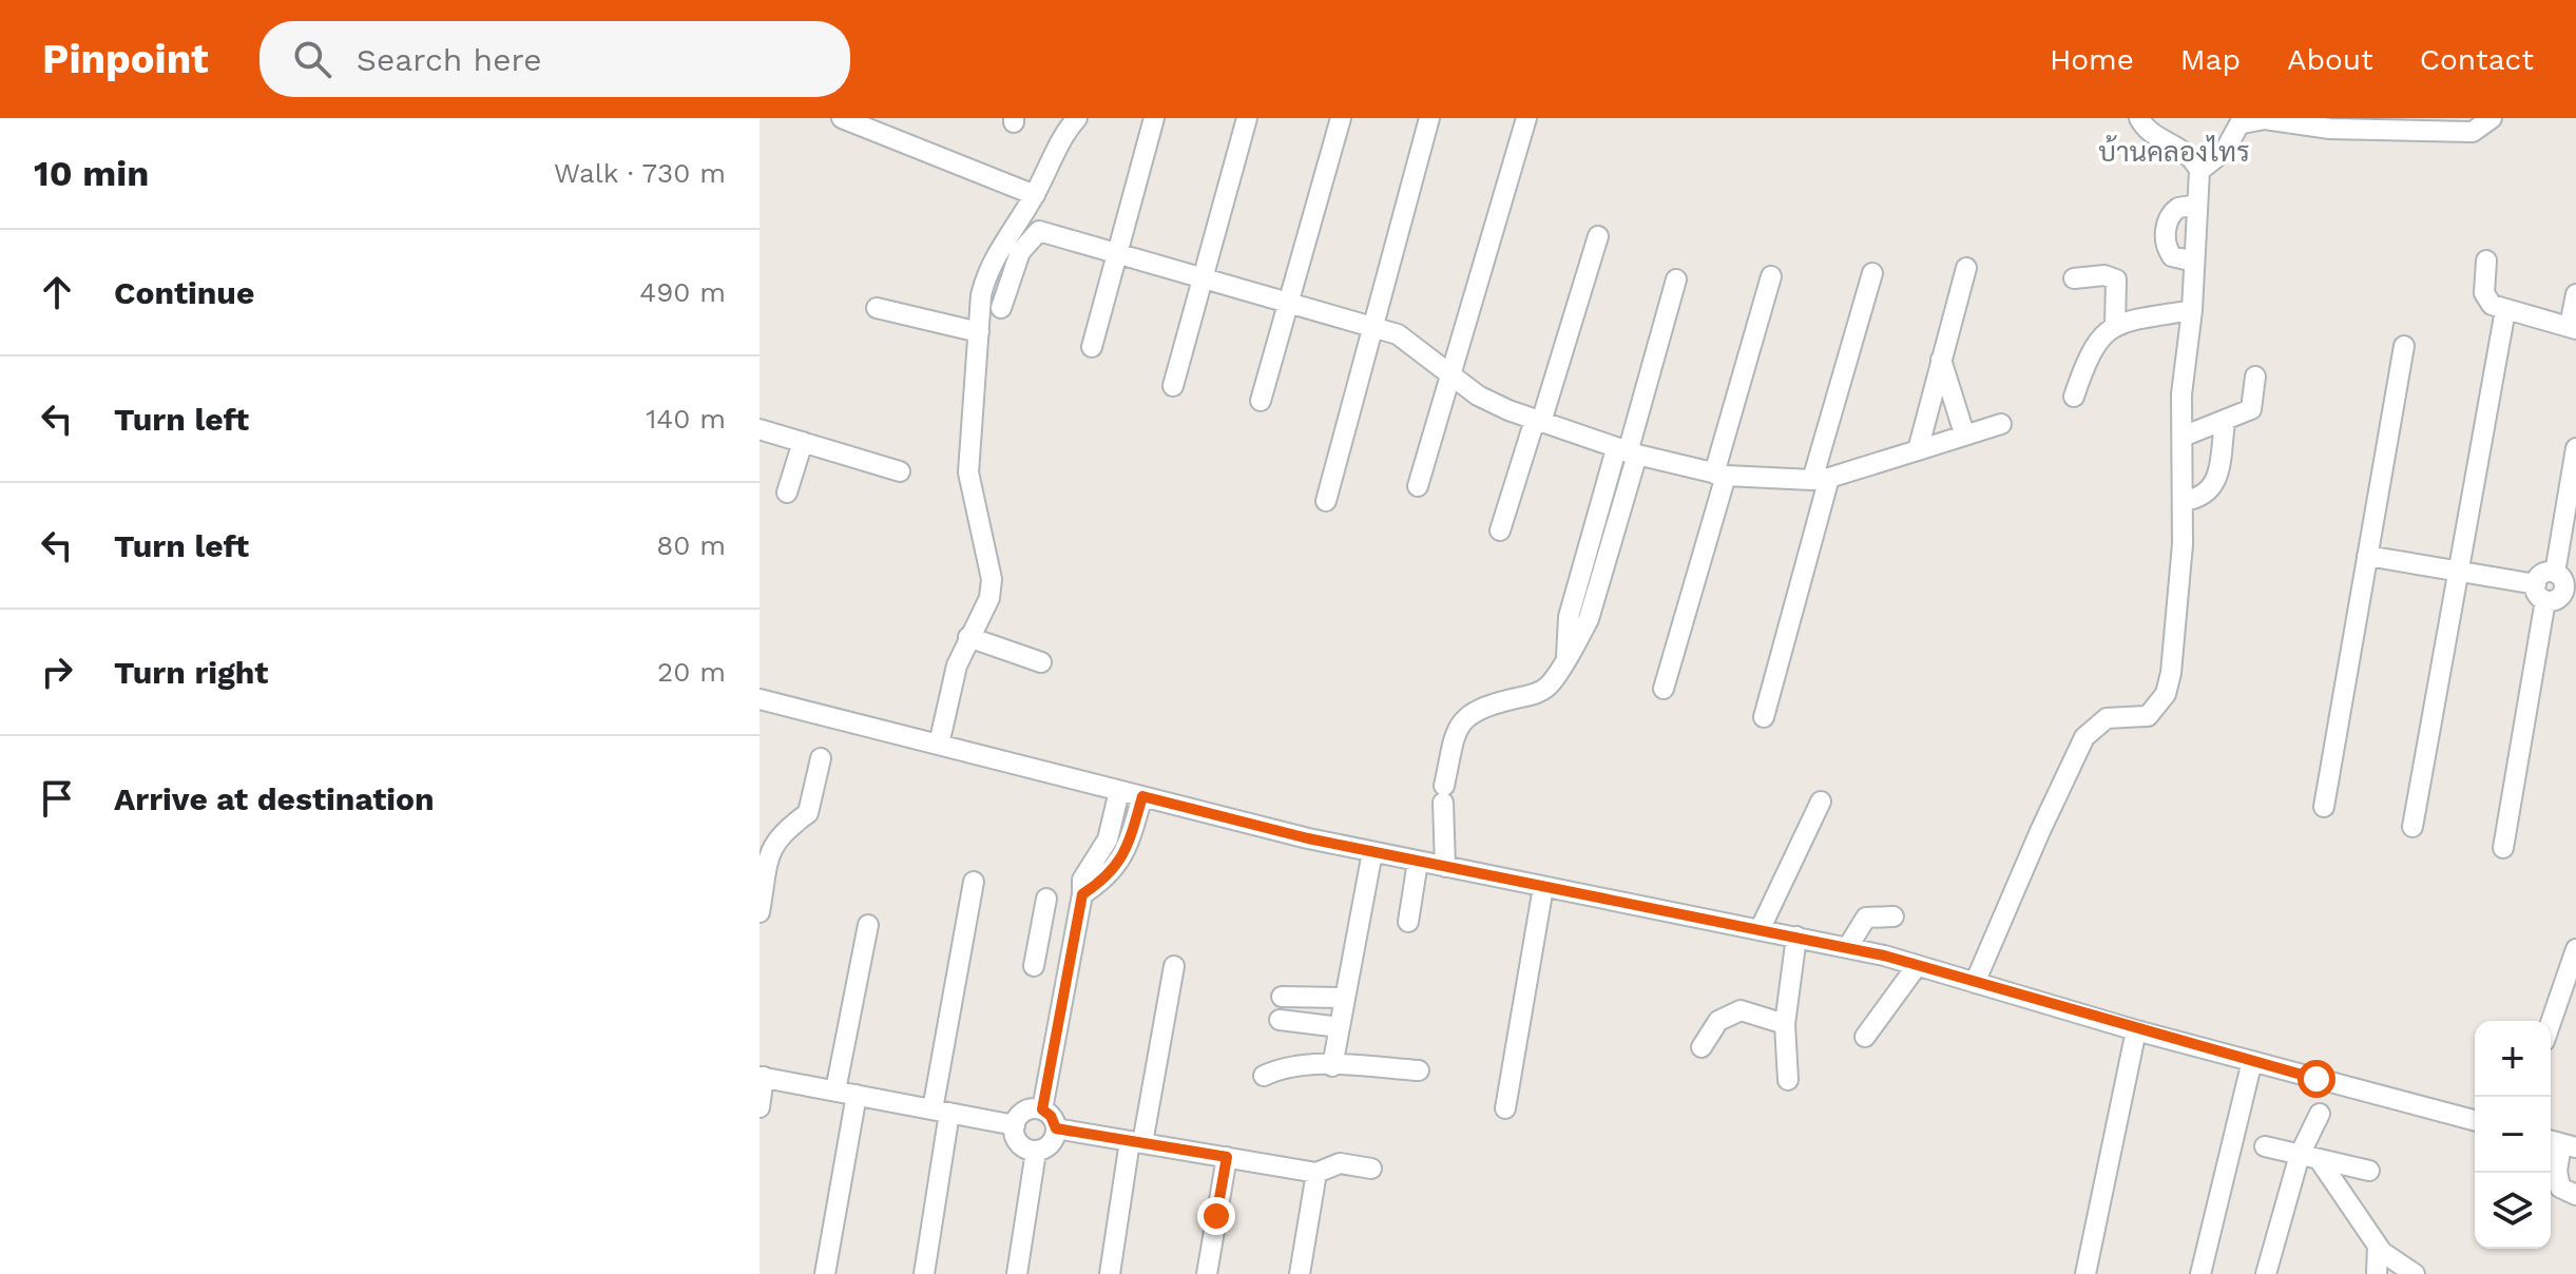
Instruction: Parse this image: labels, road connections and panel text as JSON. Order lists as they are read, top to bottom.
{
  "districts": ["บ้านคลองไทร"],
  "page": {
    "header": "Pinpoint",
    "search": "Search here",
    "nav": [
      "Home",
      "Map",
      "About",
      "Contact"
    ],
    "heading": ["10 min", "Walk · 730 m"],
    "list": [
      ["Continue", "490 m"],
      ["Turn left", "140 m"],
      ["Turn left", "80 m"],
      ["Turn right", "20 m"],
      "Arrive at destination"
    ],
    "map_buttons": ["+", "−"]
  }
}
